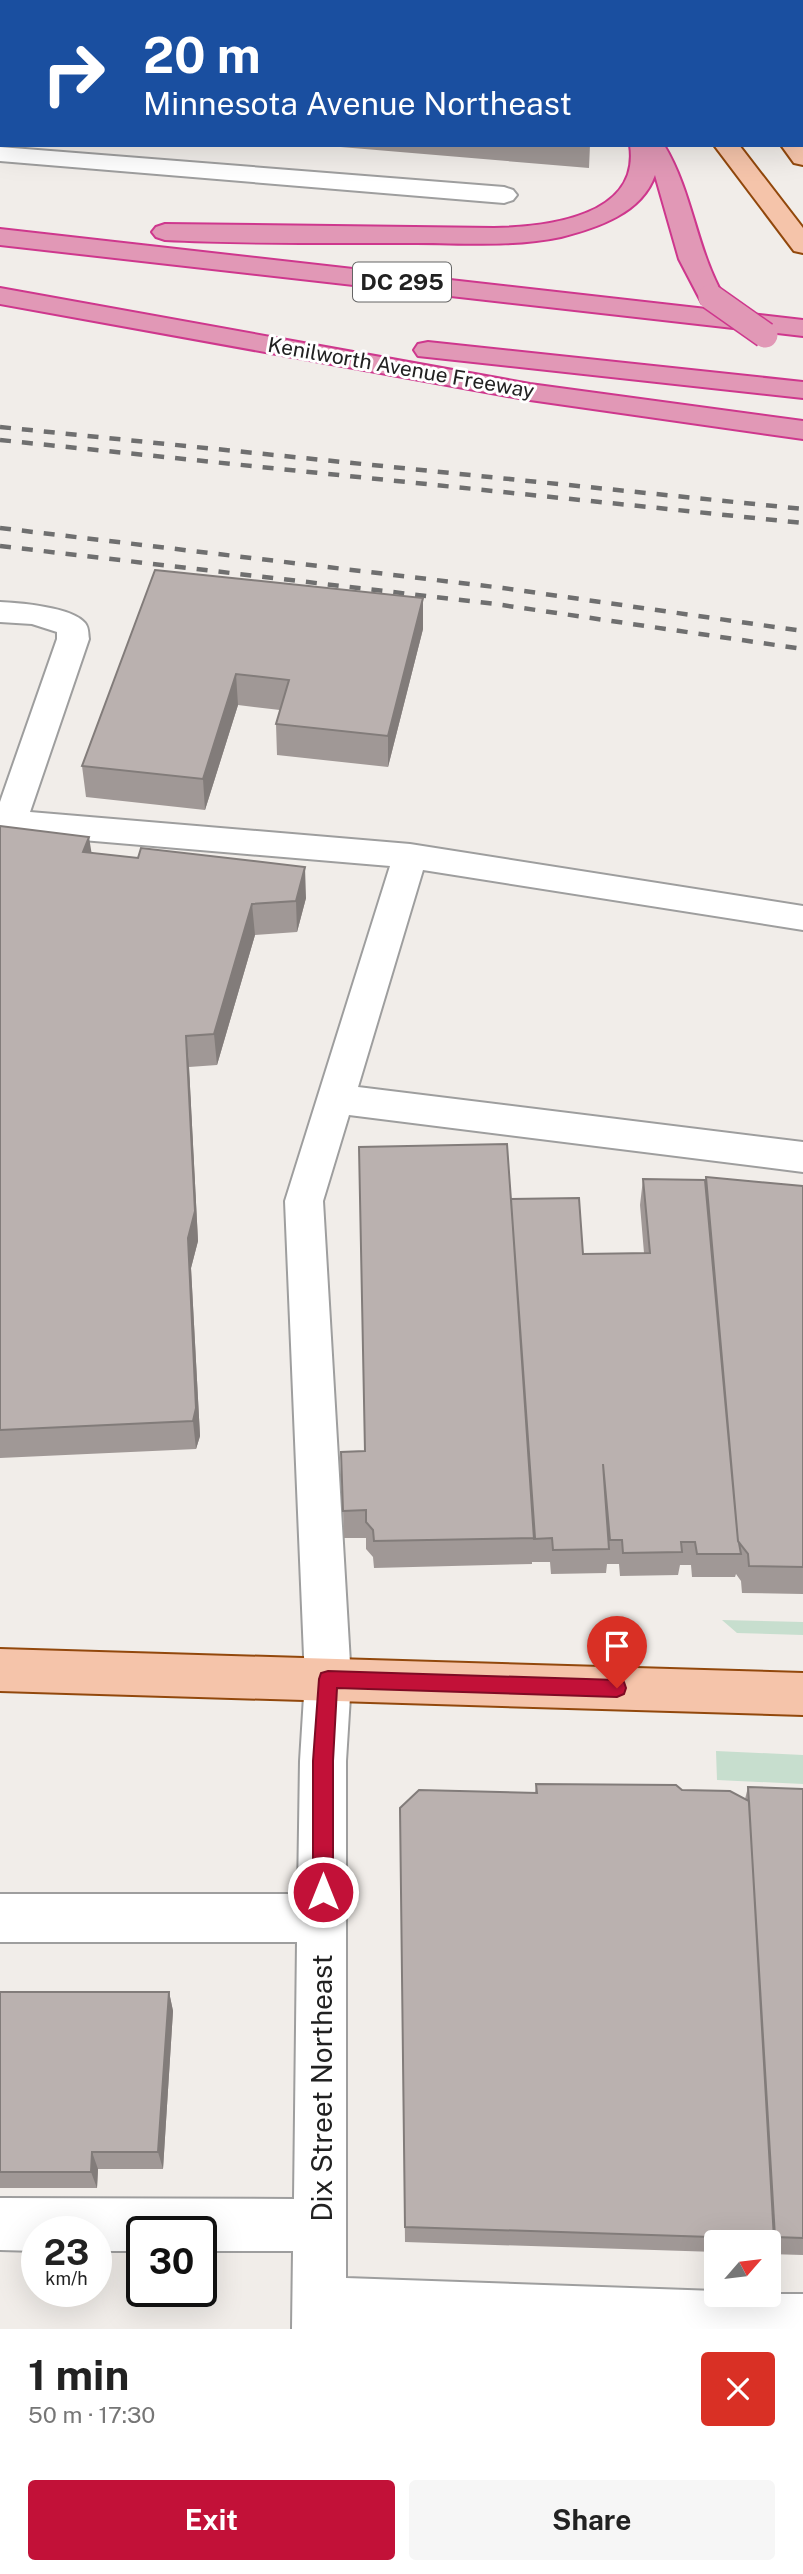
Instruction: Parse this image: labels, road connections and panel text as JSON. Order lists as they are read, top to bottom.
{
  "streets": {
    "highway": ["DC 295", "Kenilworth Avenue Freeway"],
    "street": ["Dix Street Northeast"]
  },
  "north": "top right",
  "page": {
    "turn": ["20 m", "Minnesota Avenue Northeast"],
    "speed": "23 km/h",
    "limit": "30",
    "heading": ["1 min", "50 m · 17:30"],
    "buttons": ["Exit", "Share"]
  }
}
